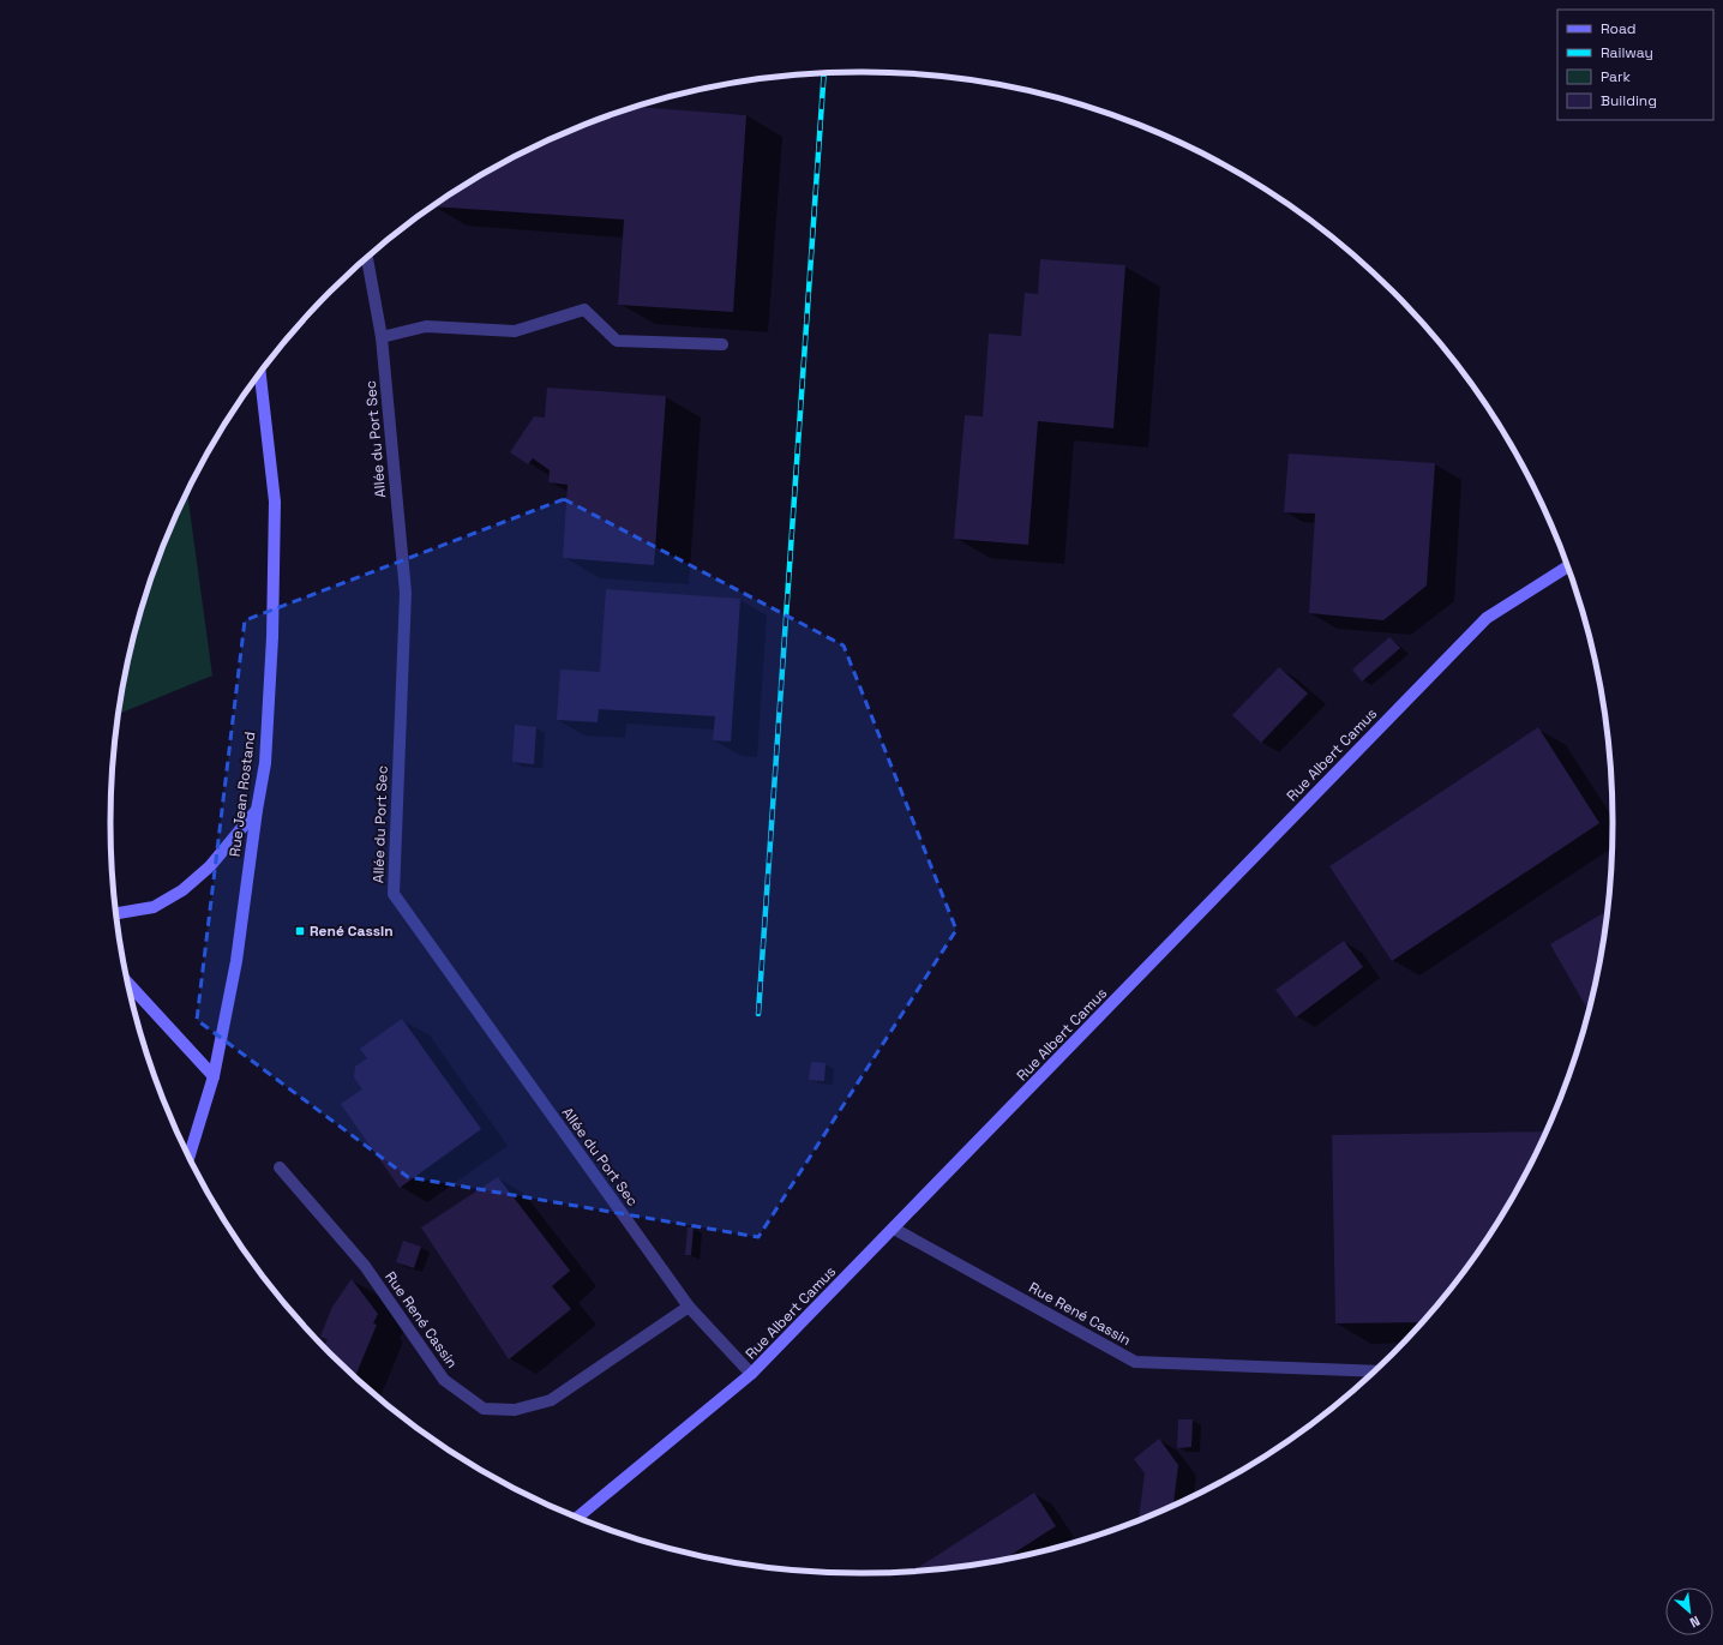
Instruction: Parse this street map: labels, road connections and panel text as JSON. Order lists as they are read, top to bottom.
{
  "streets": {
    "street": [
      "Allée du Port Sec",
      "Rue Albert Camus",
      "Rue Jean Rostand",
      "Rue René Cassin"
    ]
  },
  "crossings": [
    ["Allée du Port Sec", "Rue René Cassin"],
    ["Rue Albert Camus", "Rue René Cassin"]
  ],
  "places": {
    "transit": ["René Cassin"]
  },
  "legend": [
    "Road",
    "Railway",
    "Park",
    "Building"
  ],
  "north": "bottom right"
}
